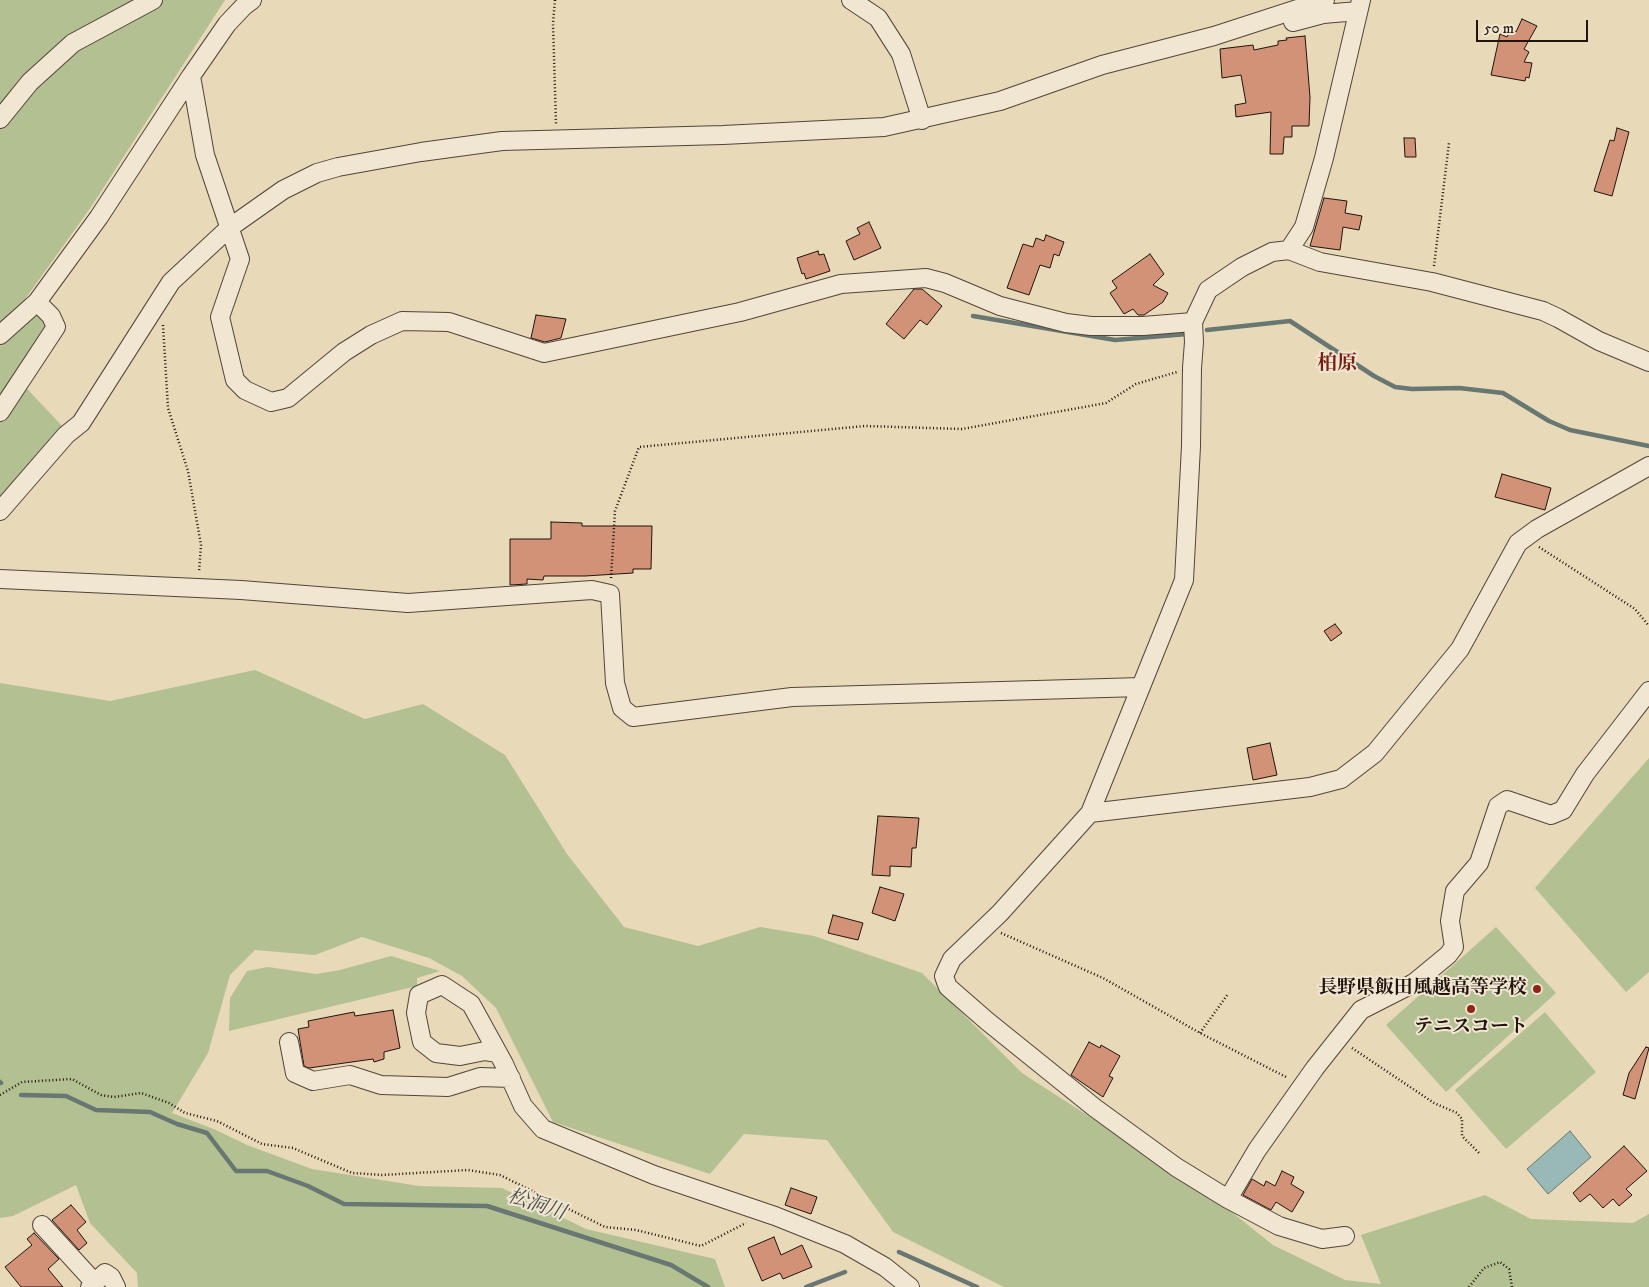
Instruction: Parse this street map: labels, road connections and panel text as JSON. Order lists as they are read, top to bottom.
{
  "districts": ["柏原"],
  "water": ["松洞川"],
  "places": ["長野県飯田風越高等学校", "テニスコート"],
  "scale_bar": "50 m"
}
